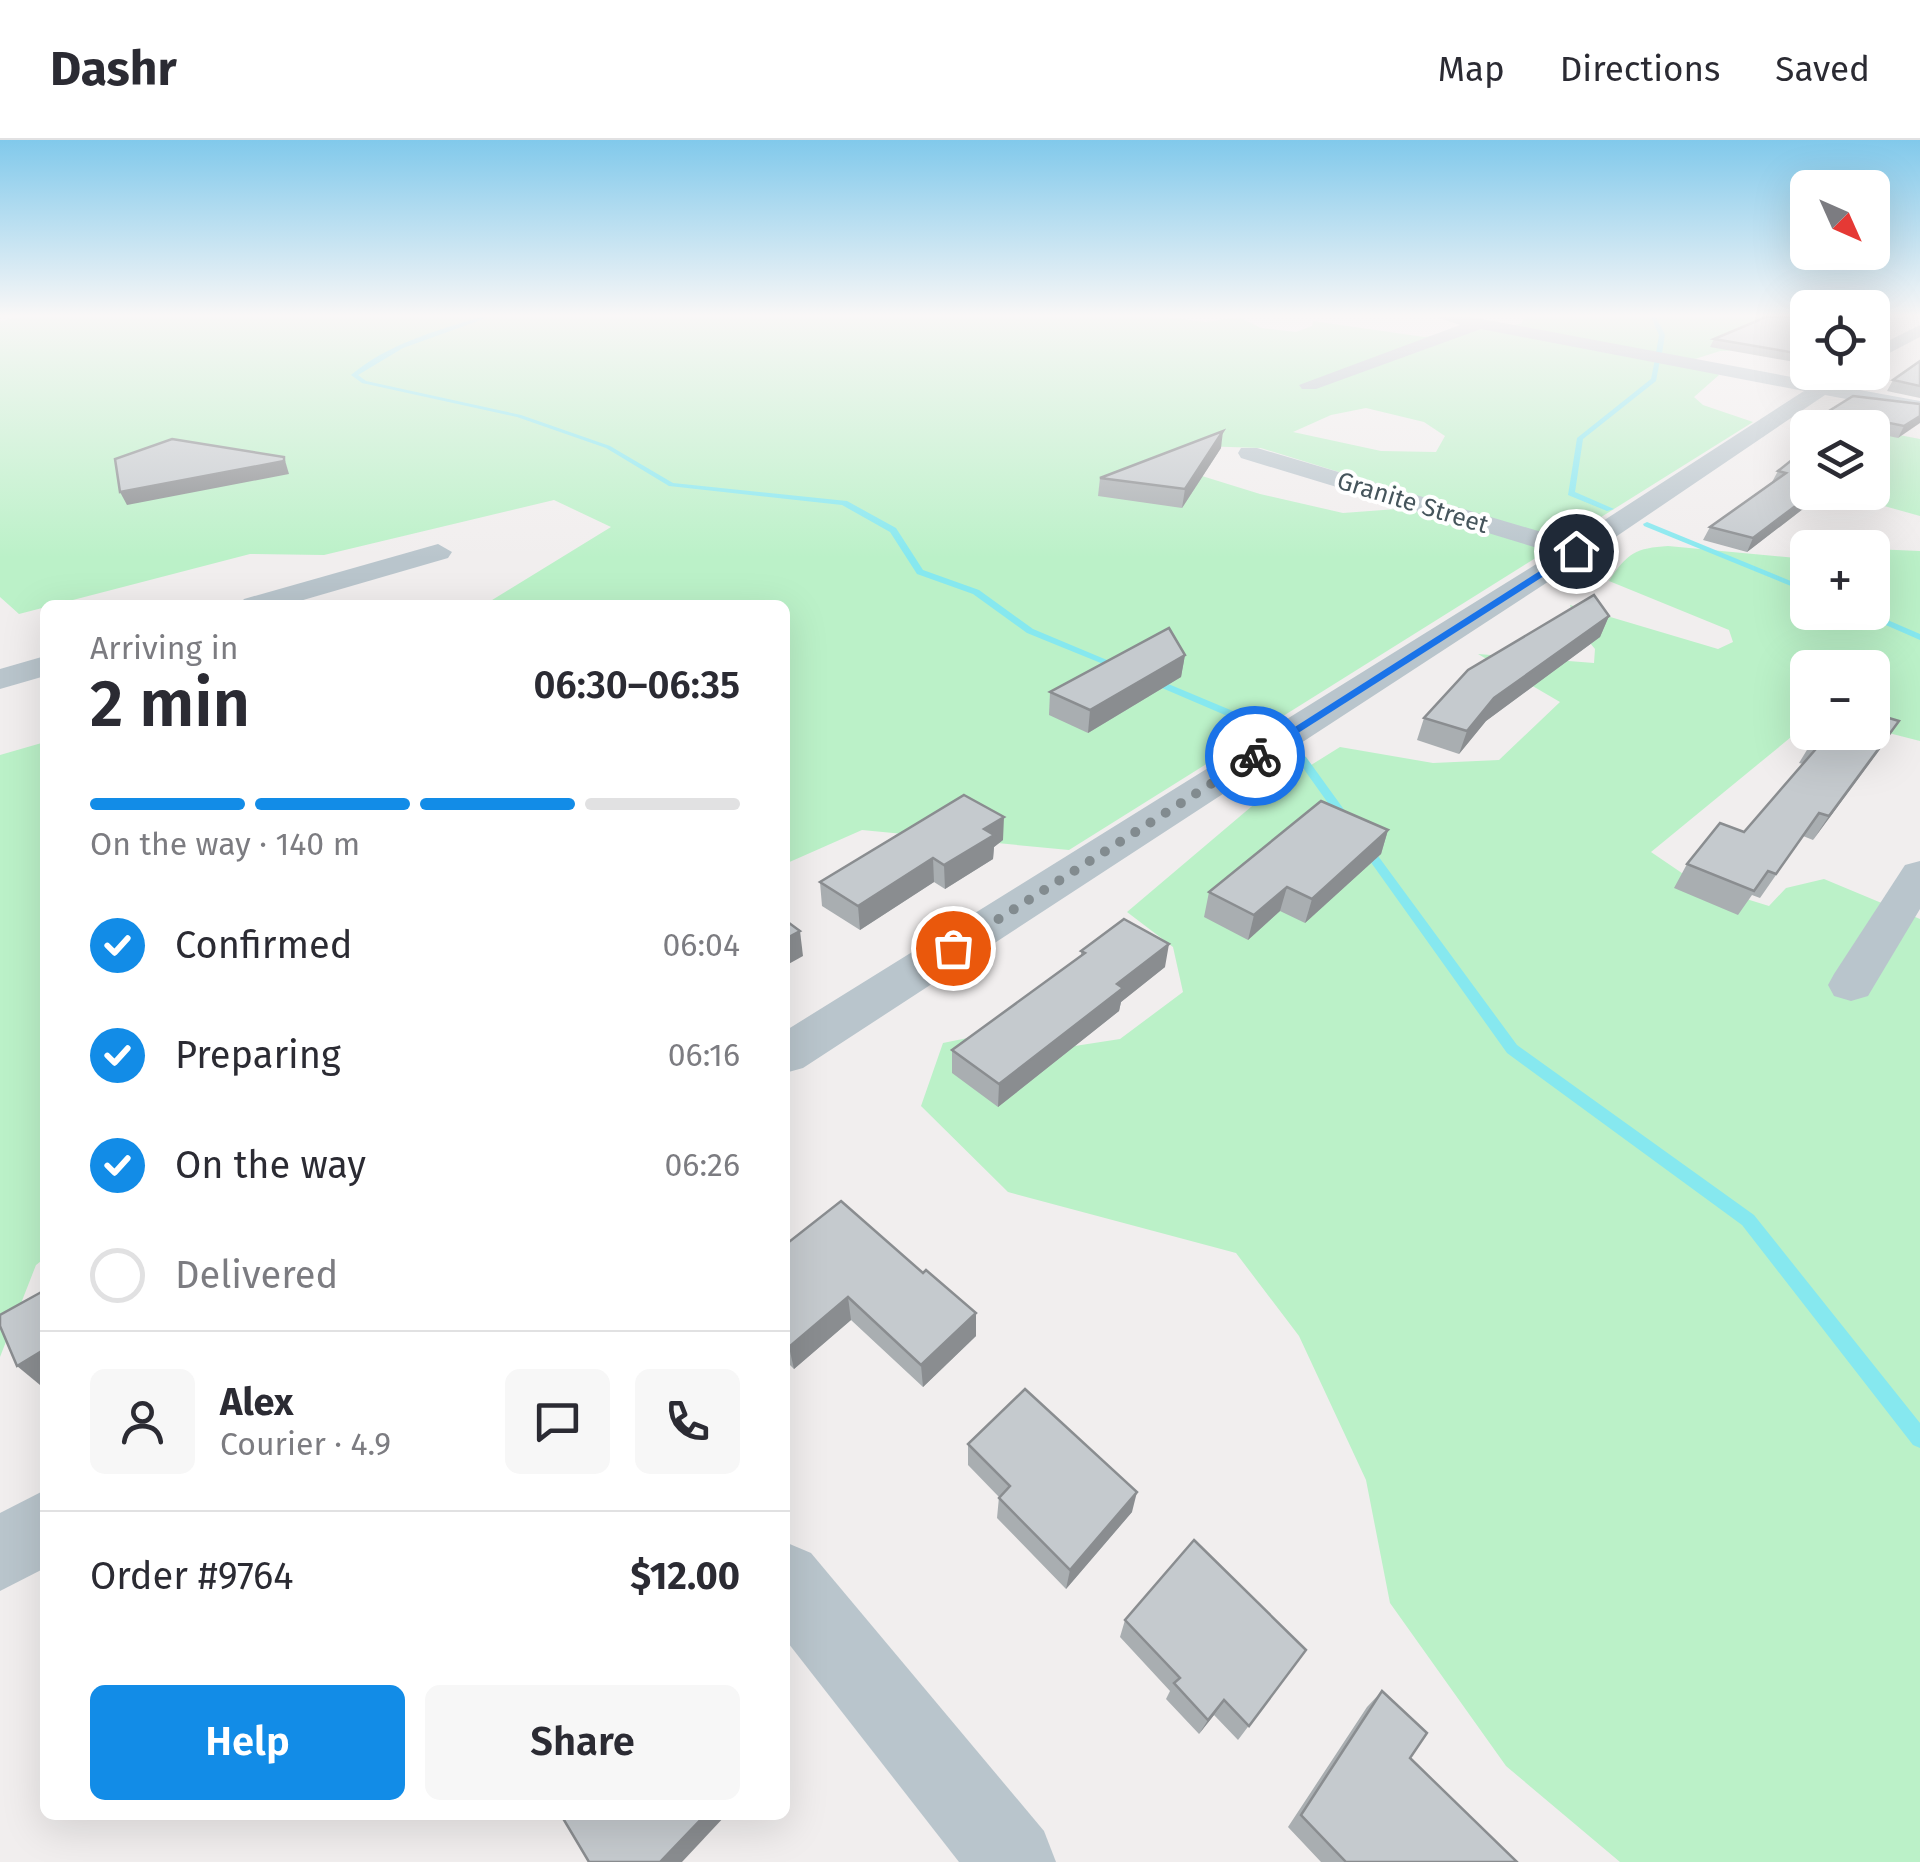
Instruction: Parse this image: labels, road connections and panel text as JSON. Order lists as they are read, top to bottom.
{
  "streets": {
    "street": ["Granite Street"]
  },
  "north": "bottom right",
  "page": {
    "header": "Dashr",
    "nav": ["Map", "Directions", "Saved"],
    "map_buttons": ["+", "−"],
    "heading": ["2 min", "Arriving in", "06:30–06:35"],
    "panel": [
      "Alex",
      "Courier · 4.9",
      "Order #9764",
      "$12.00"
    ],
    "bar": "On the way · 140 m",
    "list": [
      ["Confirmed", "06:04"],
      ["Preparing", "06:16"],
      ["On the way", "06:26"],
      "Delivered"
    ],
    "buttons": ["Help", "Share"]
  }
}
